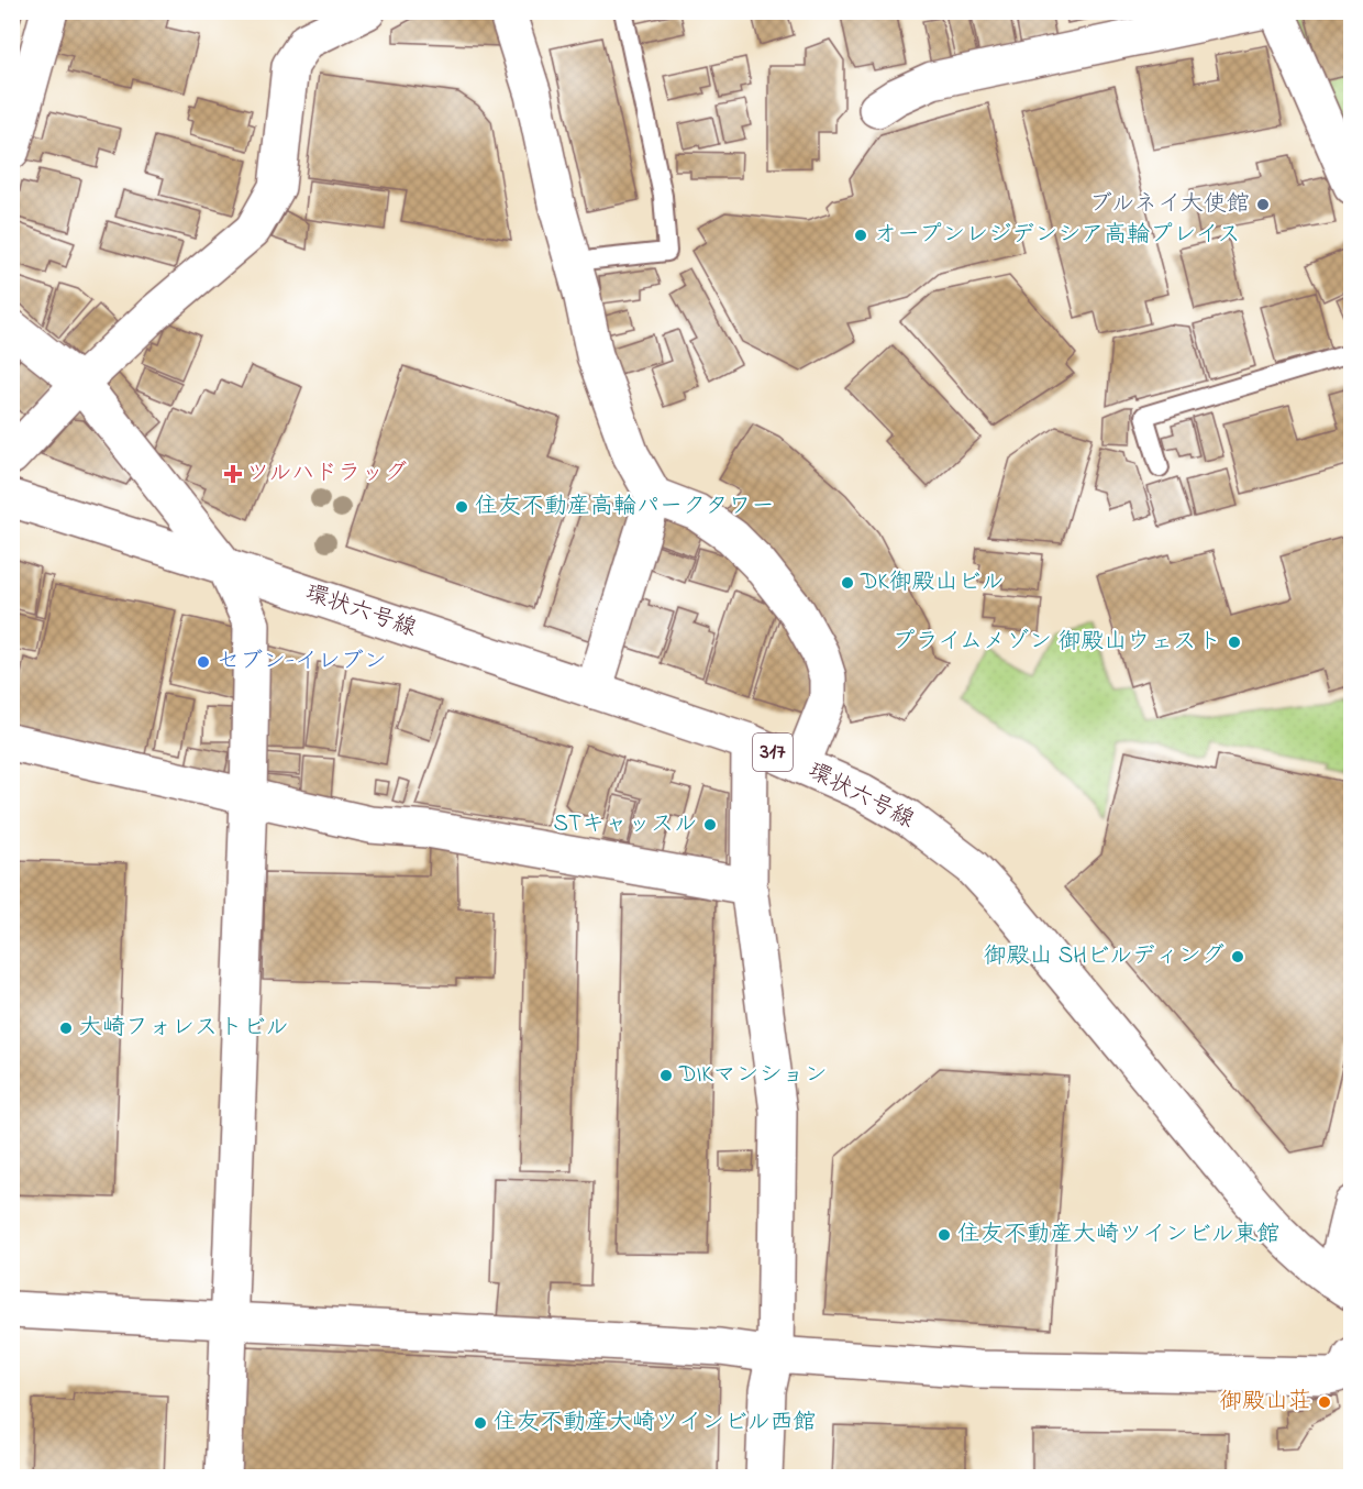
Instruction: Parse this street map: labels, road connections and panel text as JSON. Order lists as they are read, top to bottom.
{
  "streets": {
    "street": ["環状六号線", "317"]
  },
  "places": {
    "other": [
      "ブルネイ大使館",
      "オープンレジデンシア高輪プレイス",
      "住友不動産高輪パークタワー",
      "DK御殿山ビル",
      "プライムメゾン 御殿山ウェスト",
      "セブン-イレブン",
      "STキャッスル",
      "御殿山 SHビルディング",
      "大崎フォレストビル",
      "DIKマンション",
      "住友不動産大崎ツインビル東館",
      "御殿山荘",
      "住友不動産大崎ツインビル西館"
    ],
    "health": ["ツルハドラッグ"]
  }
}
